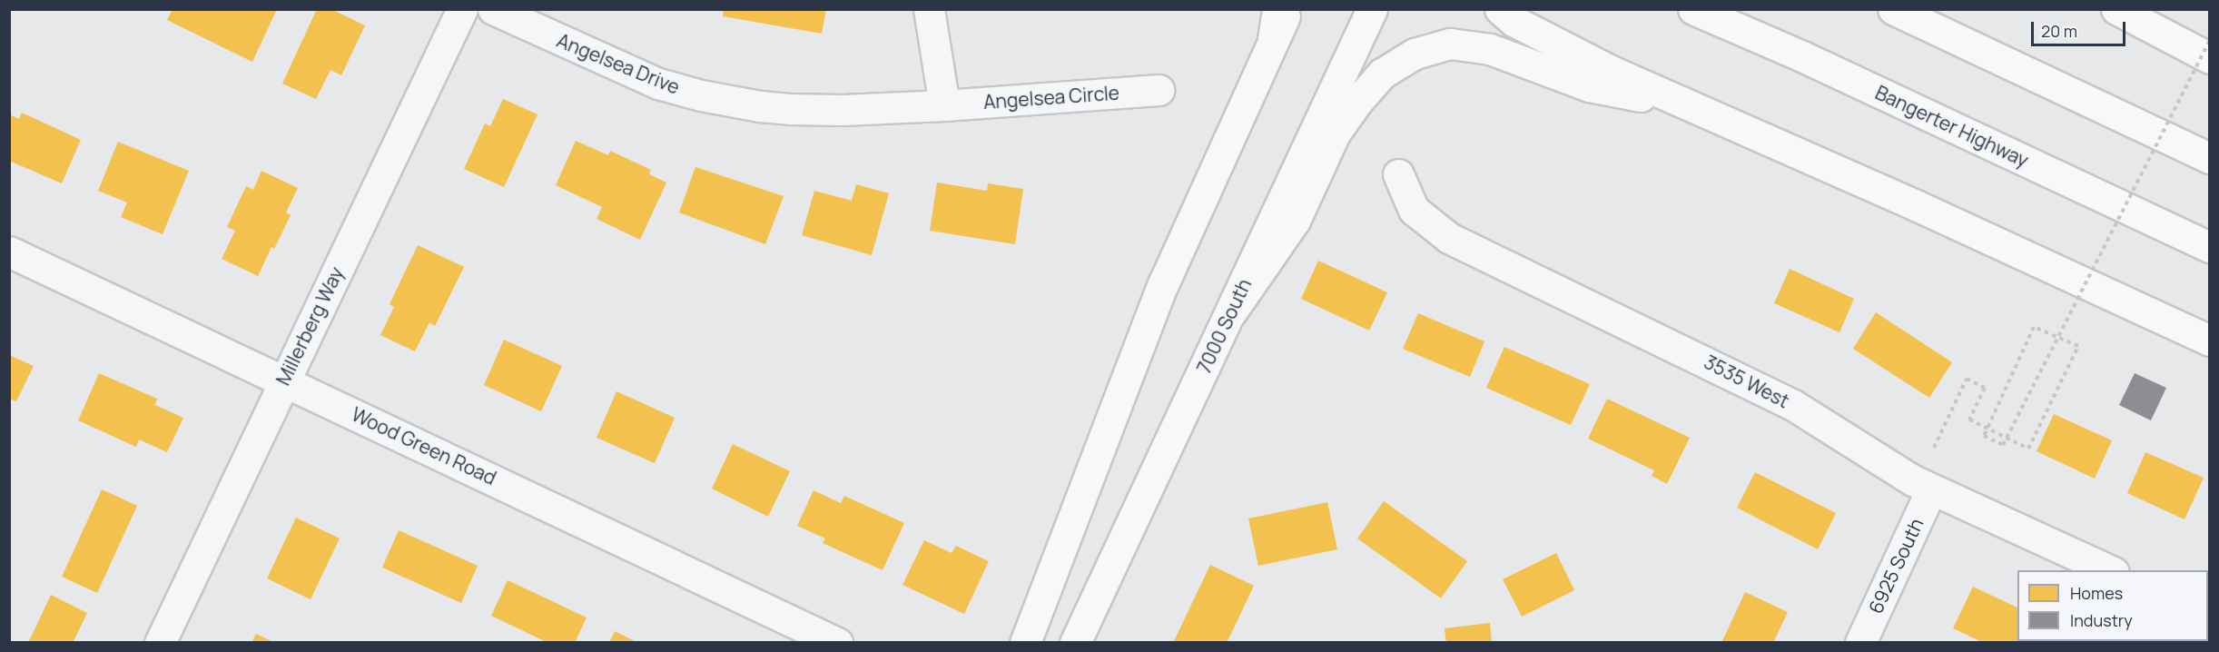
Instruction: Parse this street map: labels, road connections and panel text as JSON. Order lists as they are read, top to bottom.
{
  "streets": {
    "main road": ["Bangerter Highway", "7000 South"],
    "street": [
      "Angelsea Drive",
      "Angelsea Circle",
      "Millerberg Way",
      "3535 West",
      "Wood Green Road",
      "6925 South"
    ]
  },
  "crossings": [
    ["Angelsea Drive", "Angelsea Circle"],
    ["Millerberg Way", "Wood Green Road"],
    ["3535 West", "6925 South"]
  ],
  "legend": ["Homes", "Industry"],
  "scale_bar": "20 m"
}
